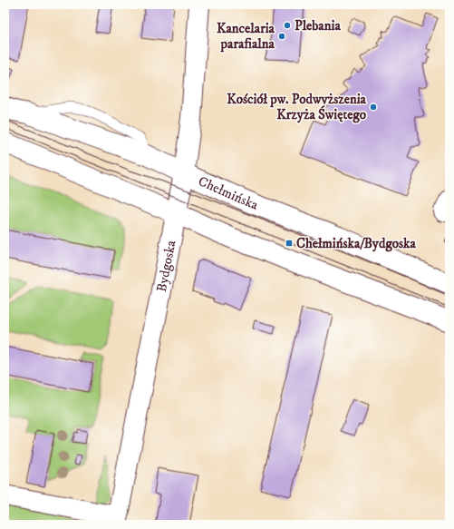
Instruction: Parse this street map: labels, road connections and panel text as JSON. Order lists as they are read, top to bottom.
{
  "streets": {
    "main road": ["Chełmińska", "Bydgoska"]
  },
  "crossings": [
    ["Chełmińska", "Bydgoska"]
  ],
  "places": {
    "other": ["Plebania", "Kancelaria parafialna", "Kościół pw. Podwyższenia Krzyża Świętego"],
    "transit": ["Chełmińska/Bydgoska"]
  }
}
